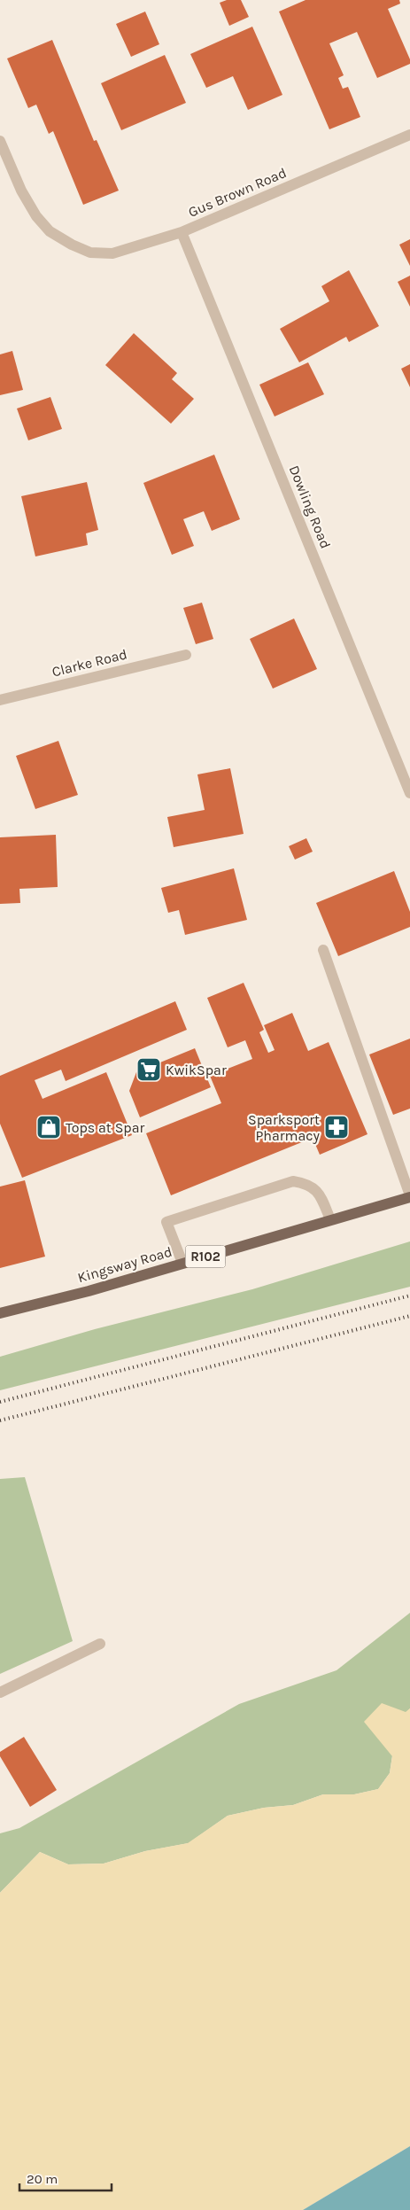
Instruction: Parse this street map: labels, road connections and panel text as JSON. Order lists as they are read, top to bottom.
{
  "streets": {
    "main road": ["R102", "Kingsway Road"],
    "street": ["Gus Brown Road", "Dowling Road", "Clarke Road"]
  },
  "crossings": [
    ["Gus Brown Road", "Dowling Road"]
  ],
  "places": {
    "supermarket": ["KwikSpar"],
    "shop": ["Tops at Spar"],
    "pharmacy": ["Sparksport Pharmacy"]
  },
  "scale_bar": "20 m"
}
